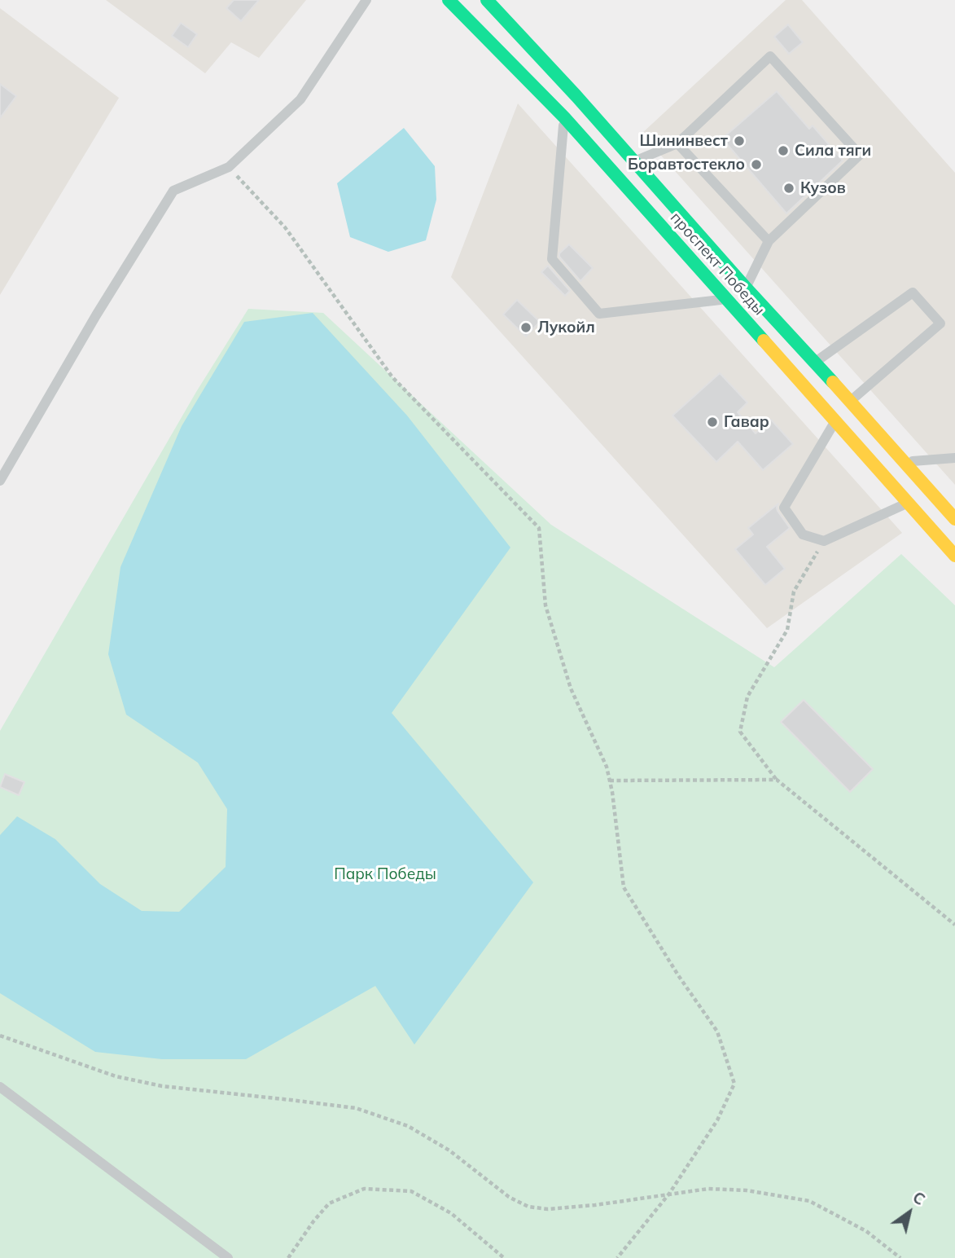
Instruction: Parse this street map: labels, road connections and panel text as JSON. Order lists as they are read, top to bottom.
{
  "streets": {
    "main road": ["проспект Победы"]
  },
  "parks": ["Парк Победы"],
  "places": [
    "Шининвест",
    "Сила тяги",
    "Боравтостекло",
    "Кузов",
    "Лукойл",
    "Гавар"
  ],
  "north": "top right"
}
